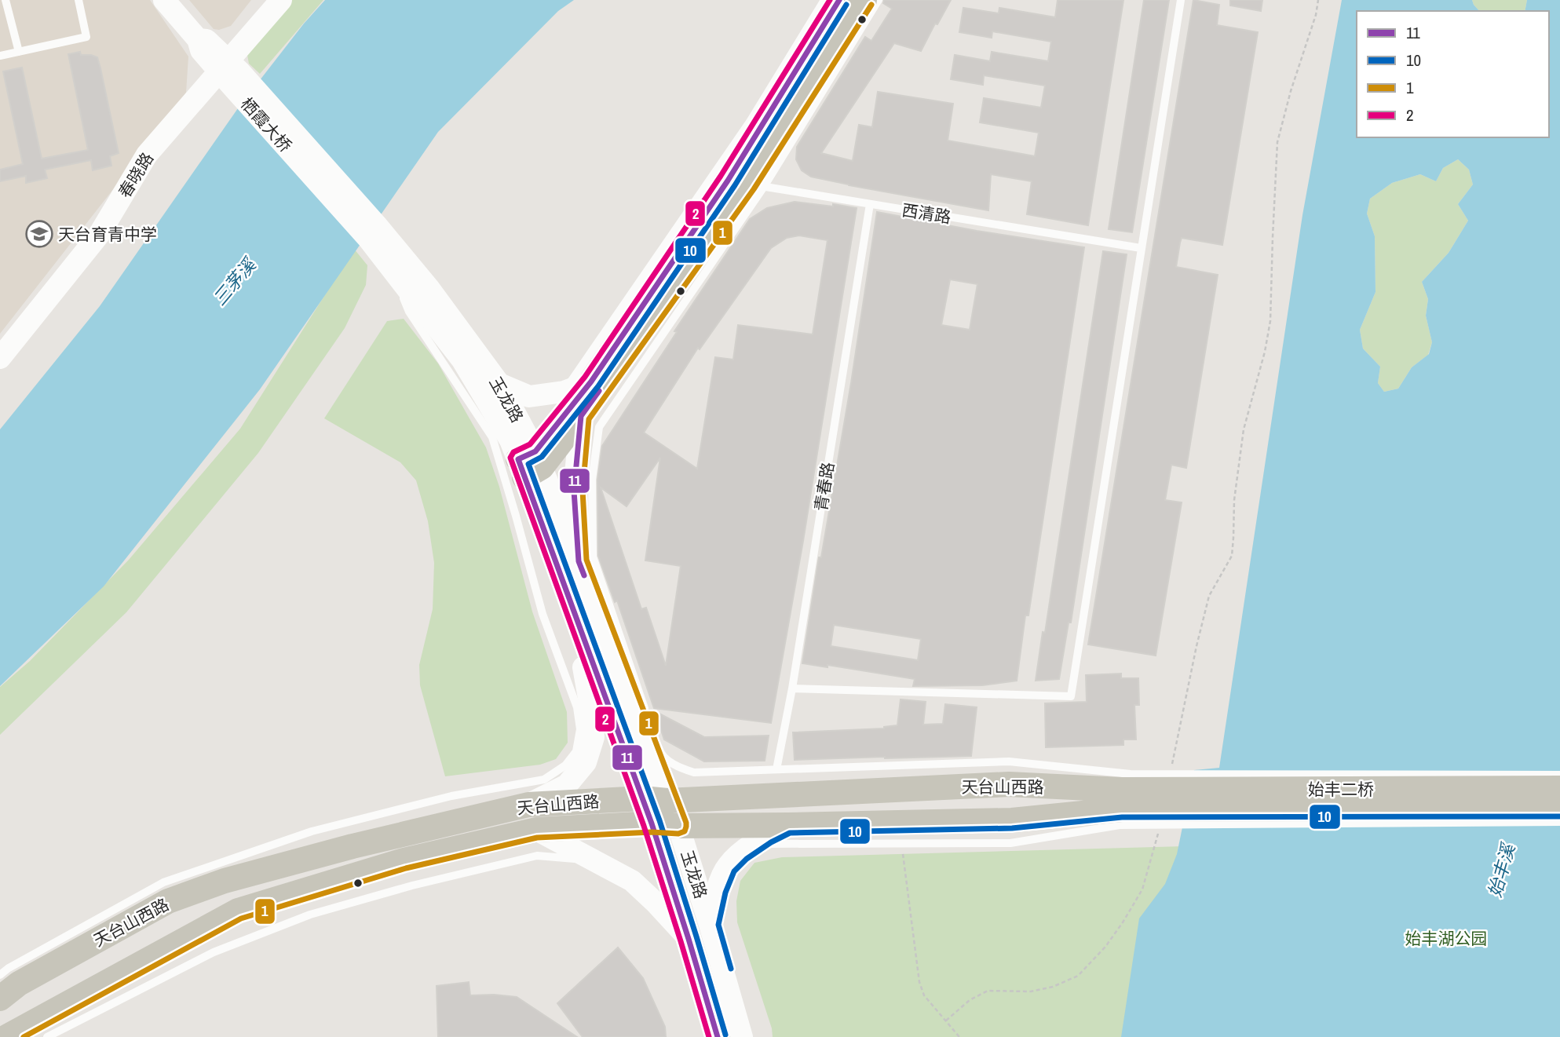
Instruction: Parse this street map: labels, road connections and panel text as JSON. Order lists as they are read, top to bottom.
{
  "streets": {
    "main road": [
      "栖霞大桥",
      "春晓路",
      "玉龙路",
      "天台山西路",
      "始丰二桥"
    ],
    "lane": ["西清路", "青春路"]
  },
  "crossings": [
    ["栖霞大桥", "春晓路"],
    ["栖霞大桥", "玉龙路"],
    ["西清路", "青春路"],
    ["玉龙路", "天台山西路"],
    ["天台山西路", "始丰二桥"]
  ],
  "water": ["三茅溪", "始丰溪"],
  "parks": ["始丰湖公园"],
  "places": {
    "school or university": ["天台育青中学"]
  },
  "lines": [
    "transit line 11",
    "transit line 2",
    "transit line 10",
    "transit line 1"
  ],
  "legend": [
    "11",
    "10",
    "1",
    "2"
  ]
}
